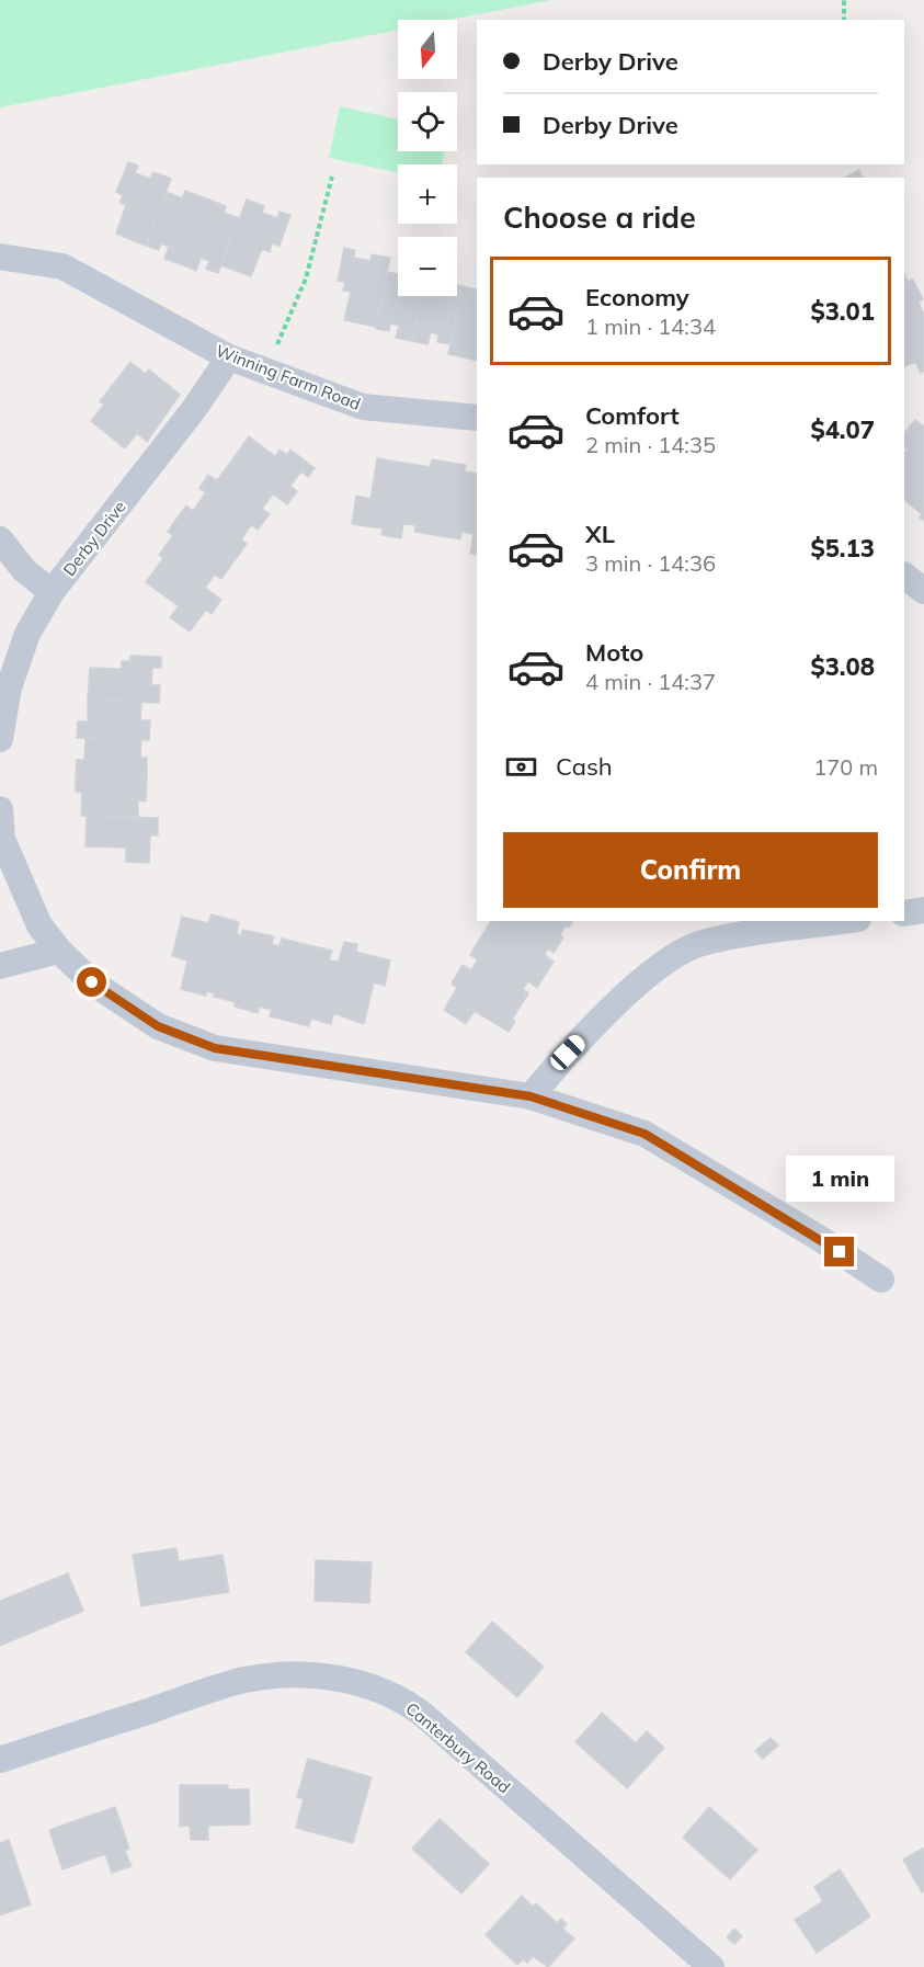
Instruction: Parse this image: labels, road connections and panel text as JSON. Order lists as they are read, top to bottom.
{
  "streets": {
    "street": ["Winning Farm Road", "Derby Drive", "Canterbury Road"]
  },
  "crossings": [
    ["Winning Farm Road", "Derby Drive"]
  ],
  "north": "bottom",
  "page": {
    "map_buttons": ["+", "−"],
    "banner": ["Derby Drive", "Derby Drive"],
    "heading": "Choose a ride",
    "list": [
      {
        "name": "Economy",
        "note": "1 min · 14:34",
        "value": "$3.01"
      },
      {
        "name": "Comfort",
        "note": "2 min · 14:35",
        "value": "$4.07"
      },
      {
        "name": "XL",
        "note": "3 min · 14:36",
        "value": "$5.13"
      },
      {
        "name": "Moto",
        "note": "4 min · 14:37",
        "value": "$3.08"
      }
    ],
    "pay": ["Cash", "170 m"],
    "buttons": "Confirm",
    "bubble": "1 min"
  }
}
